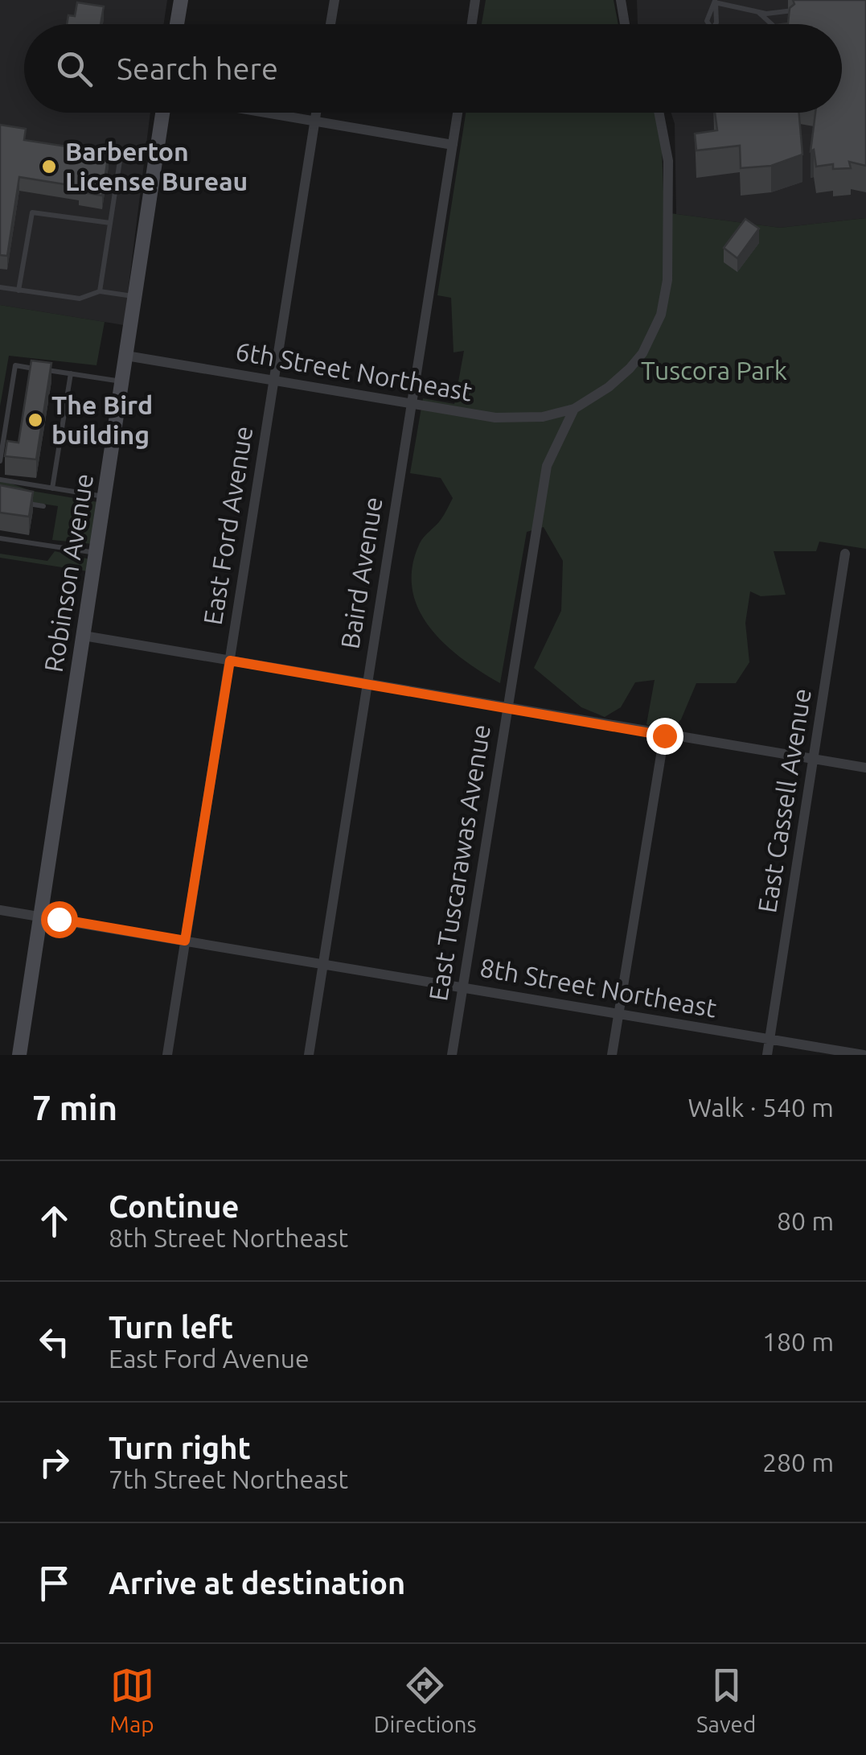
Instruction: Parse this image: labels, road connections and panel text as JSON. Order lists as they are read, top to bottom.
{
  "streets": {
    "main road": ["Robinson Avenue"],
    "street": [
      "6th Street Northeast",
      "East Ford Avenue",
      "Baird Avenue",
      "East Cassell Avenue",
      "East Tuscarawas Avenue",
      "8th Street Northeast"
    ]
  },
  "crossings": [
    ["6th Street Northeast", "East Ford Avenue"],
    ["6th Street Northeast", "Robinson Avenue"],
    ["6th Street Northeast", "Baird Avenue"],
    ["6th Street Northeast", "East Tuscarawas Avenue"],
    ["East Ford Avenue", "8th Street Northeast"],
    ["Robinson Avenue", "8th Street Northeast"],
    ["Baird Avenue", "8th Street Northeast"],
    ["East Cassell Avenue", "8th Street Northeast"],
    ["East Tuscarawas Avenue", "8th Street Northeast"]
  ],
  "parks": ["Tuscora Park"],
  "places": ["Barberton License Bureau", "The Bird building"],
  "page": {
    "search": "Search here",
    "heading": ["7 min", "Walk · 540 m"],
    "list": [
      ["Continue", "8th Street Northeast", "80 m"],
      ["Turn left", "East Ford Avenue", "180 m"],
      ["Turn right", "7th Street Northeast", "280 m"],
      "Arrive at destination"
    ],
    "nav": ["Map", "Directions", "Saved"]
  }
}
